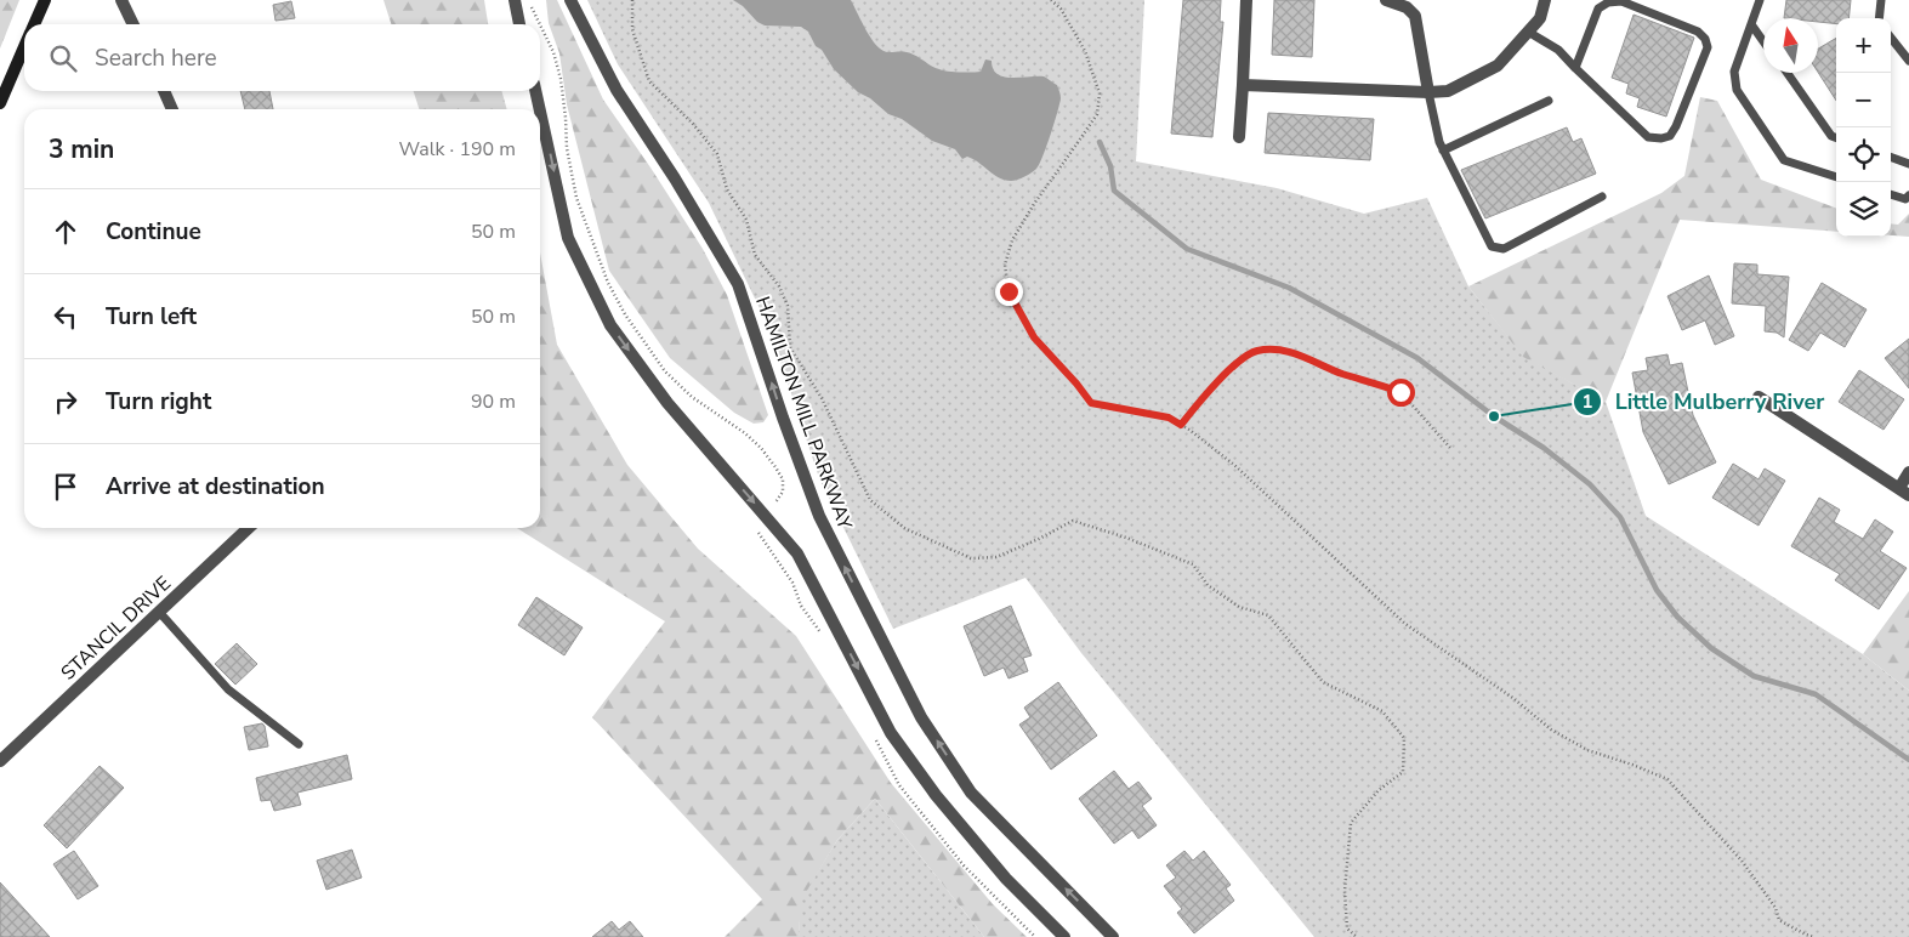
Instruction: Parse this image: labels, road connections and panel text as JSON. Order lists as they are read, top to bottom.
{
  "streets": {
    "street": ["HAMILTON MILL PARKWAY", "STANCIL DRIVE"]
  },
  "places": ["Little Mulberry River"],
  "north": "top",
  "page": {
    "map_buttons": ["+", "−"],
    "search": "Search here",
    "heading": ["3 min", "Walk · 190 m"],
    "list": [
      ["Continue", "50 m"],
      ["Turn left", "50 m"],
      ["Turn right", "90 m"],
      "Arrive at destination"
    ]
  }
}
